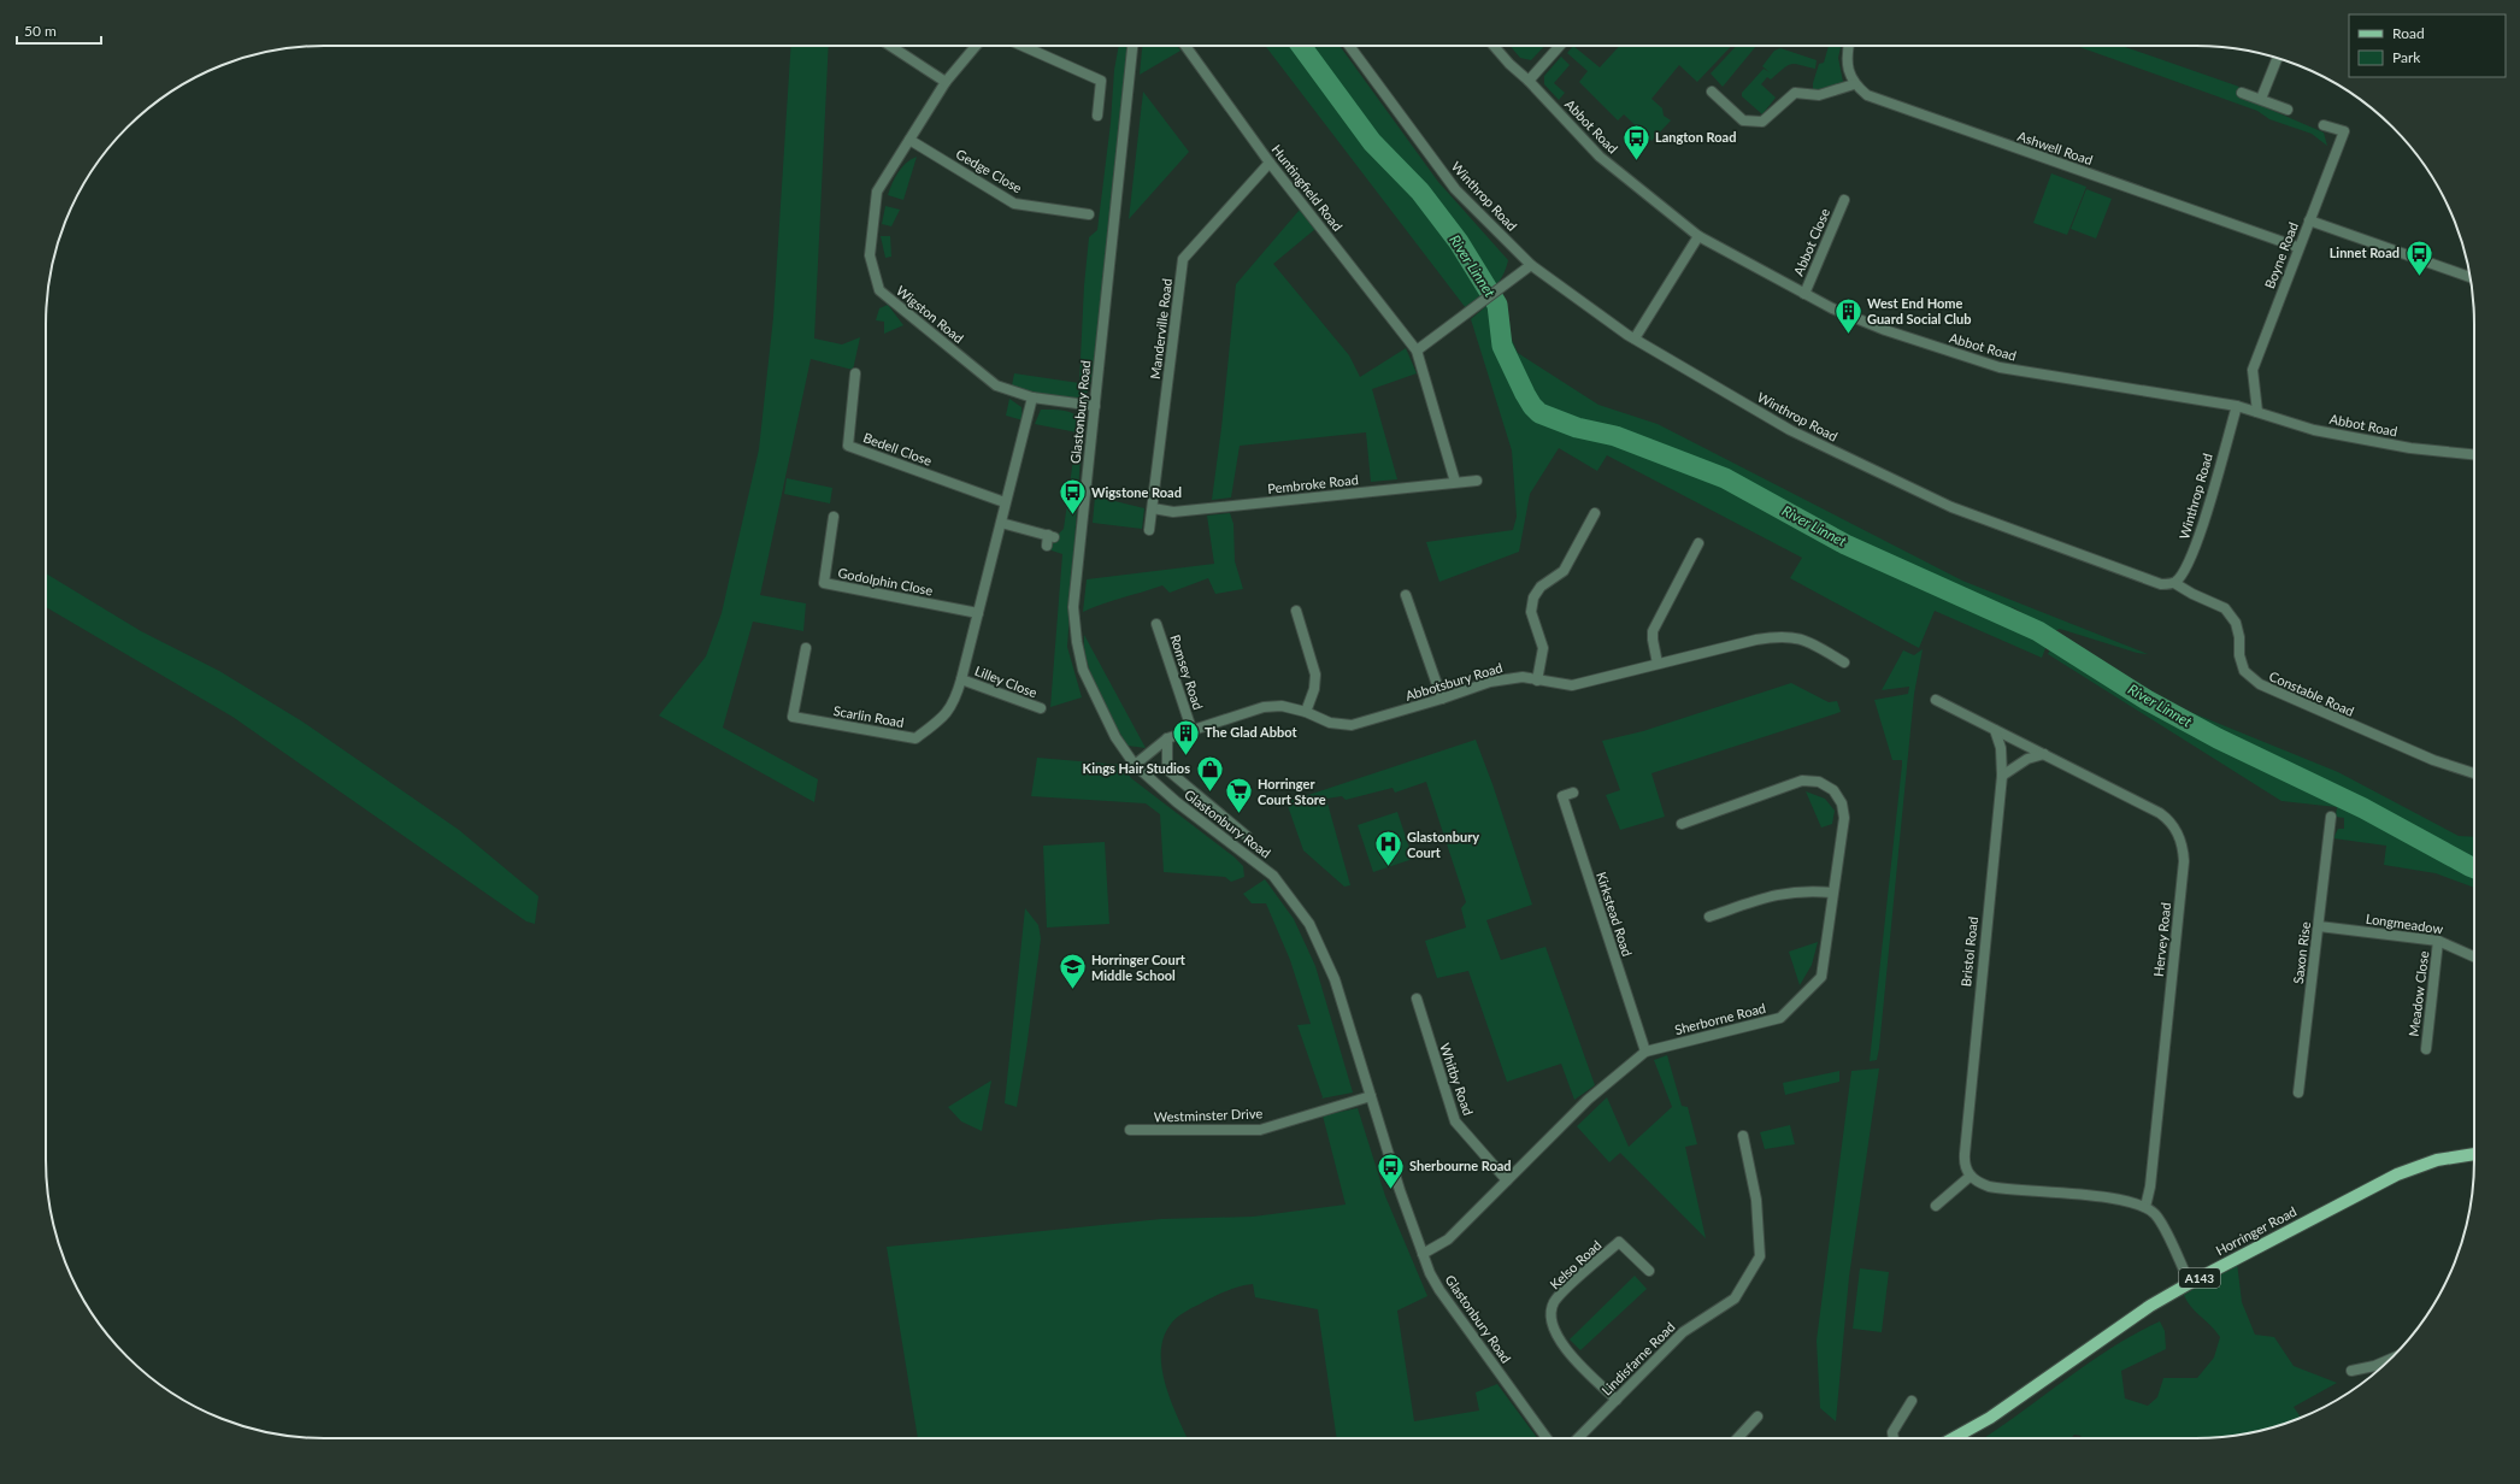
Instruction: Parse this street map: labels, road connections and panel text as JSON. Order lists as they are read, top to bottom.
{
  "streets": {
    "main road": ["Horringer Road", "A143"],
    "street": [
      "Abbot Road",
      "Ashwell Road",
      "Gedge Close",
      "Huntingfield Road",
      "Winthrop Road",
      "Abbot Close",
      "Boyne Road",
      "Wigston Road",
      "Manderville Road",
      "Glastonbury Road",
      "Bedell Close",
      "Pembroke Road",
      "Godolphin Close",
      "Romsey Road",
      "Lilley Close",
      "Abbotsbury Road",
      "Constable Road",
      "Scarlin Road",
      "Kirkstead Road",
      "Longmeadow",
      "Hervey Road",
      "Bristol Road",
      "Saxon Rise",
      "Meadow Close",
      "Sherborne Road",
      "Whitby Road",
      "Westminster Drive",
      "Kelso Road",
      "Lindisfarne Road"
    ]
  },
  "crossings": [
    ["Abbot Road", "Winthrop Road"],
    ["Abbot Road", "Abbot Close"],
    ["Abbot Road", "Boyne Road"],
    ["Ashwell Road", "Boyne Road"],
    ["Gedge Close", "Wigston Road"],
    ["Huntingfield Road", "Manderville Road"],
    ["Huntingfield Road", "Pembroke Road"],
    ["Winthrop Road", "Constable Road"],
    ["Wigston Road", "Glastonbury Road"],
    ["Wigston Road", "Scarlin Road"],
    ["Manderville Road", "Pembroke Road"],
    ["Glastonbury Road", "Abbotsbury Road"],
    ["Glastonbury Road", "Sherborne Road"],
    ["Glastonbury Road", "Westminster Drive"],
    ["Bedell Close", "Scarlin Road"],
    ["Godolphin Close", "Scarlin Road"],
    ["Romsey Road", "Abbotsbury Road"],
    ["Lilley Close", "Scarlin Road"],
    ["Kirkstead Road", "Sherborne Road"],
    ["Longmeadow", "Saxon Rise"],
    ["Longmeadow", "Meadow Close"],
    ["Hervey Road", "Bristol Road"],
    ["Sherborne Road", "Whitby Road"],
    ["Kelso Road", "Lindisfarne Road"]
  ],
  "water": ["River Linnet"],
  "places": {
    "bus stop": [
      "Langton Road",
      "Linnet Road",
      "Wigstone Road",
      "Sherbourne Road"
    ],
    "building": ["West End Home Guard Social Club", "The Glad Abbot"],
    "shop": ["Kings Hair Studios"],
    "supermarket": ["Horringer Court Store"],
    "hospital": ["Glastonbury Court"],
    "school or university": ["Horringer Court Middle School"]
  },
  "legend": ["Road", "Park"],
  "scale_bar": "50 m"
}
